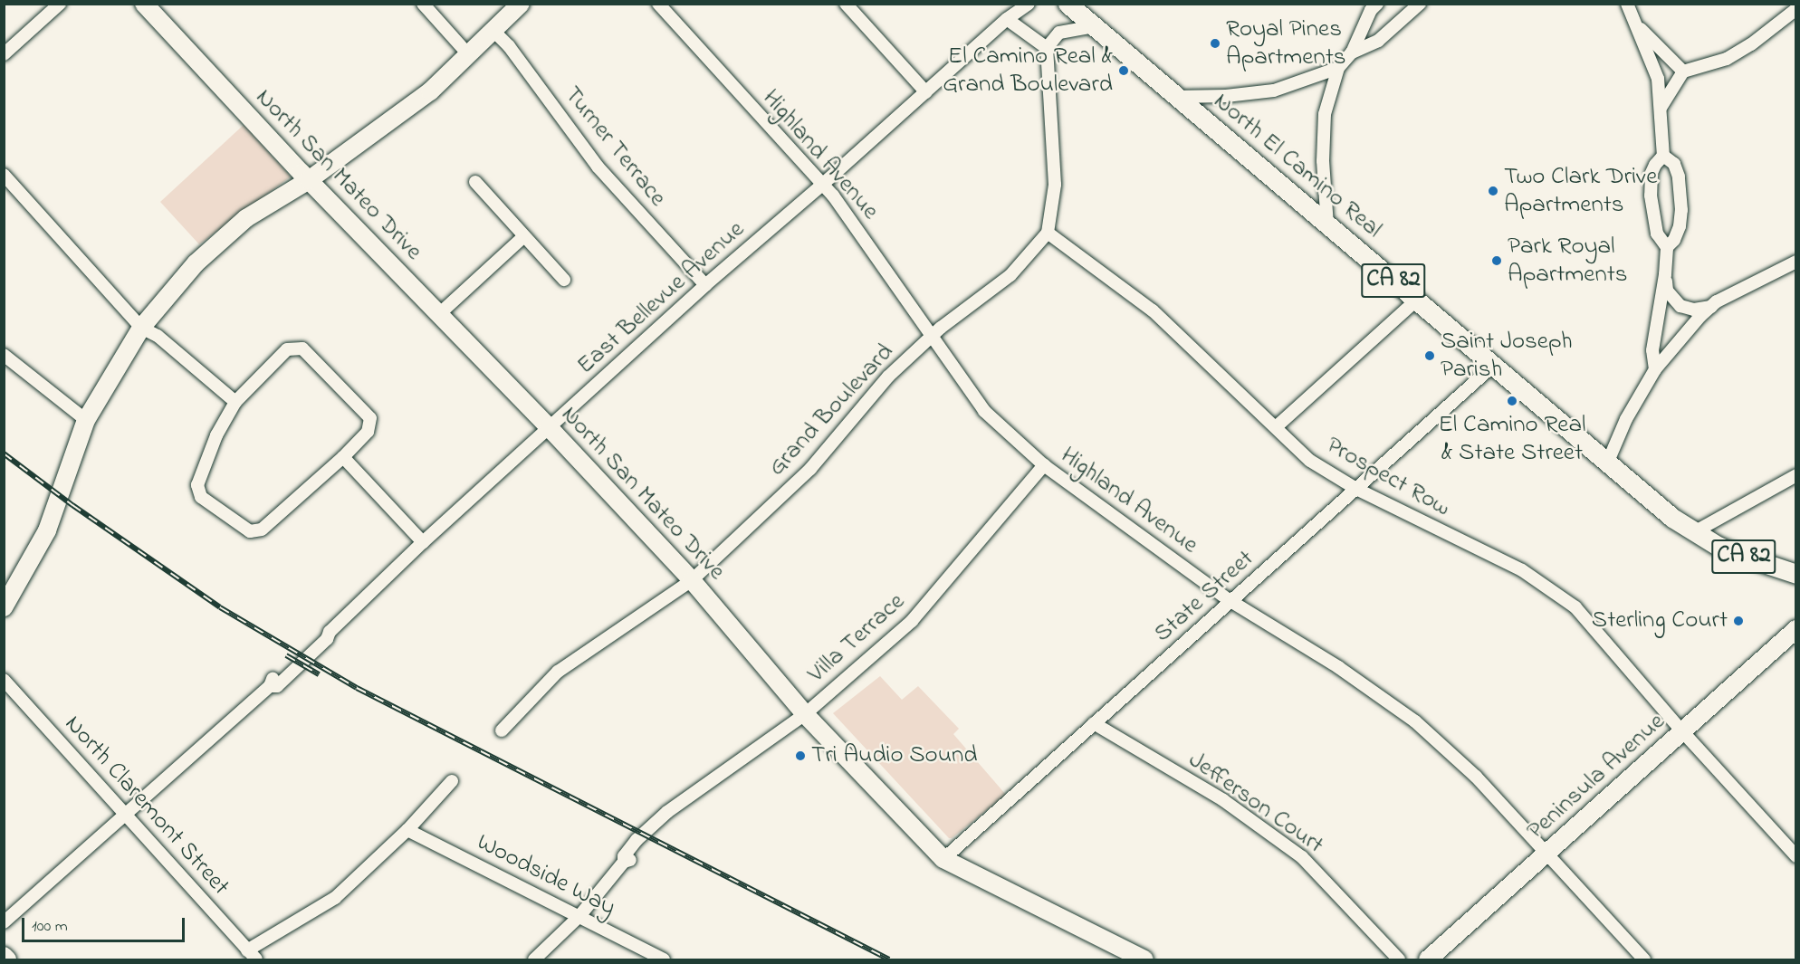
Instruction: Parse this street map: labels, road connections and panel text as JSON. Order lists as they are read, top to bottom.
{
  "streets": {
    "main road": [
      "North El Camino Real",
      "North San Mateo Drive",
      "CA 82",
      "Peninsula Avenue"
    ],
    "street": [
      "Turner Terrace",
      "Highland Avenue",
      "East Bellevue Avenue",
      "Grand Boulevard",
      "Prospect Row",
      "State Street",
      "Villa Terrace",
      "Jefferson Court",
      "North Claremont Street",
      "Woodside Way"
    ]
  },
  "crossings": [
    ["Turner Terrace", "East Bellevue Avenue"],
    ["Highland Avenue", "East Bellevue Avenue"],
    ["Highland Avenue", "Grand Boulevard"],
    ["Highland Avenue", "State Street"],
    ["Highland Avenue", "Villa Terrace"],
    ["Highland Avenue", "Peninsula Avenue"],
    ["North El Camino Real", "CA 82"],
    ["North El Camino Real", "State Street"],
    ["North San Mateo Drive", "East Bellevue Avenue"],
    ["North San Mateo Drive", "Grand Boulevard"],
    ["North San Mateo Drive", "State Street"],
    ["North San Mateo Drive", "Villa Terrace"],
    ["East Bellevue Avenue", "North Claremont Street"],
    ["Grand Boulevard", "Prospect Row"],
    ["Prospect Row", "State Street"],
    ["Prospect Row", "Peninsula Avenue"],
    ["State Street", "Jefferson Court"],
    ["Villa Terrace", "Woodside Way"]
  ],
  "places": [
    "Royal Pines Apartments",
    "El Camino Real & Grand Boulevard",
    "Two Clark Drive Apartments",
    "Park Royal Apartments",
    "Saint Joseph Parish",
    "El Camino Real & State Street",
    "Sterling Court",
    "Tri Audio Sound"
  ],
  "scale_bar": "100 m"
}
